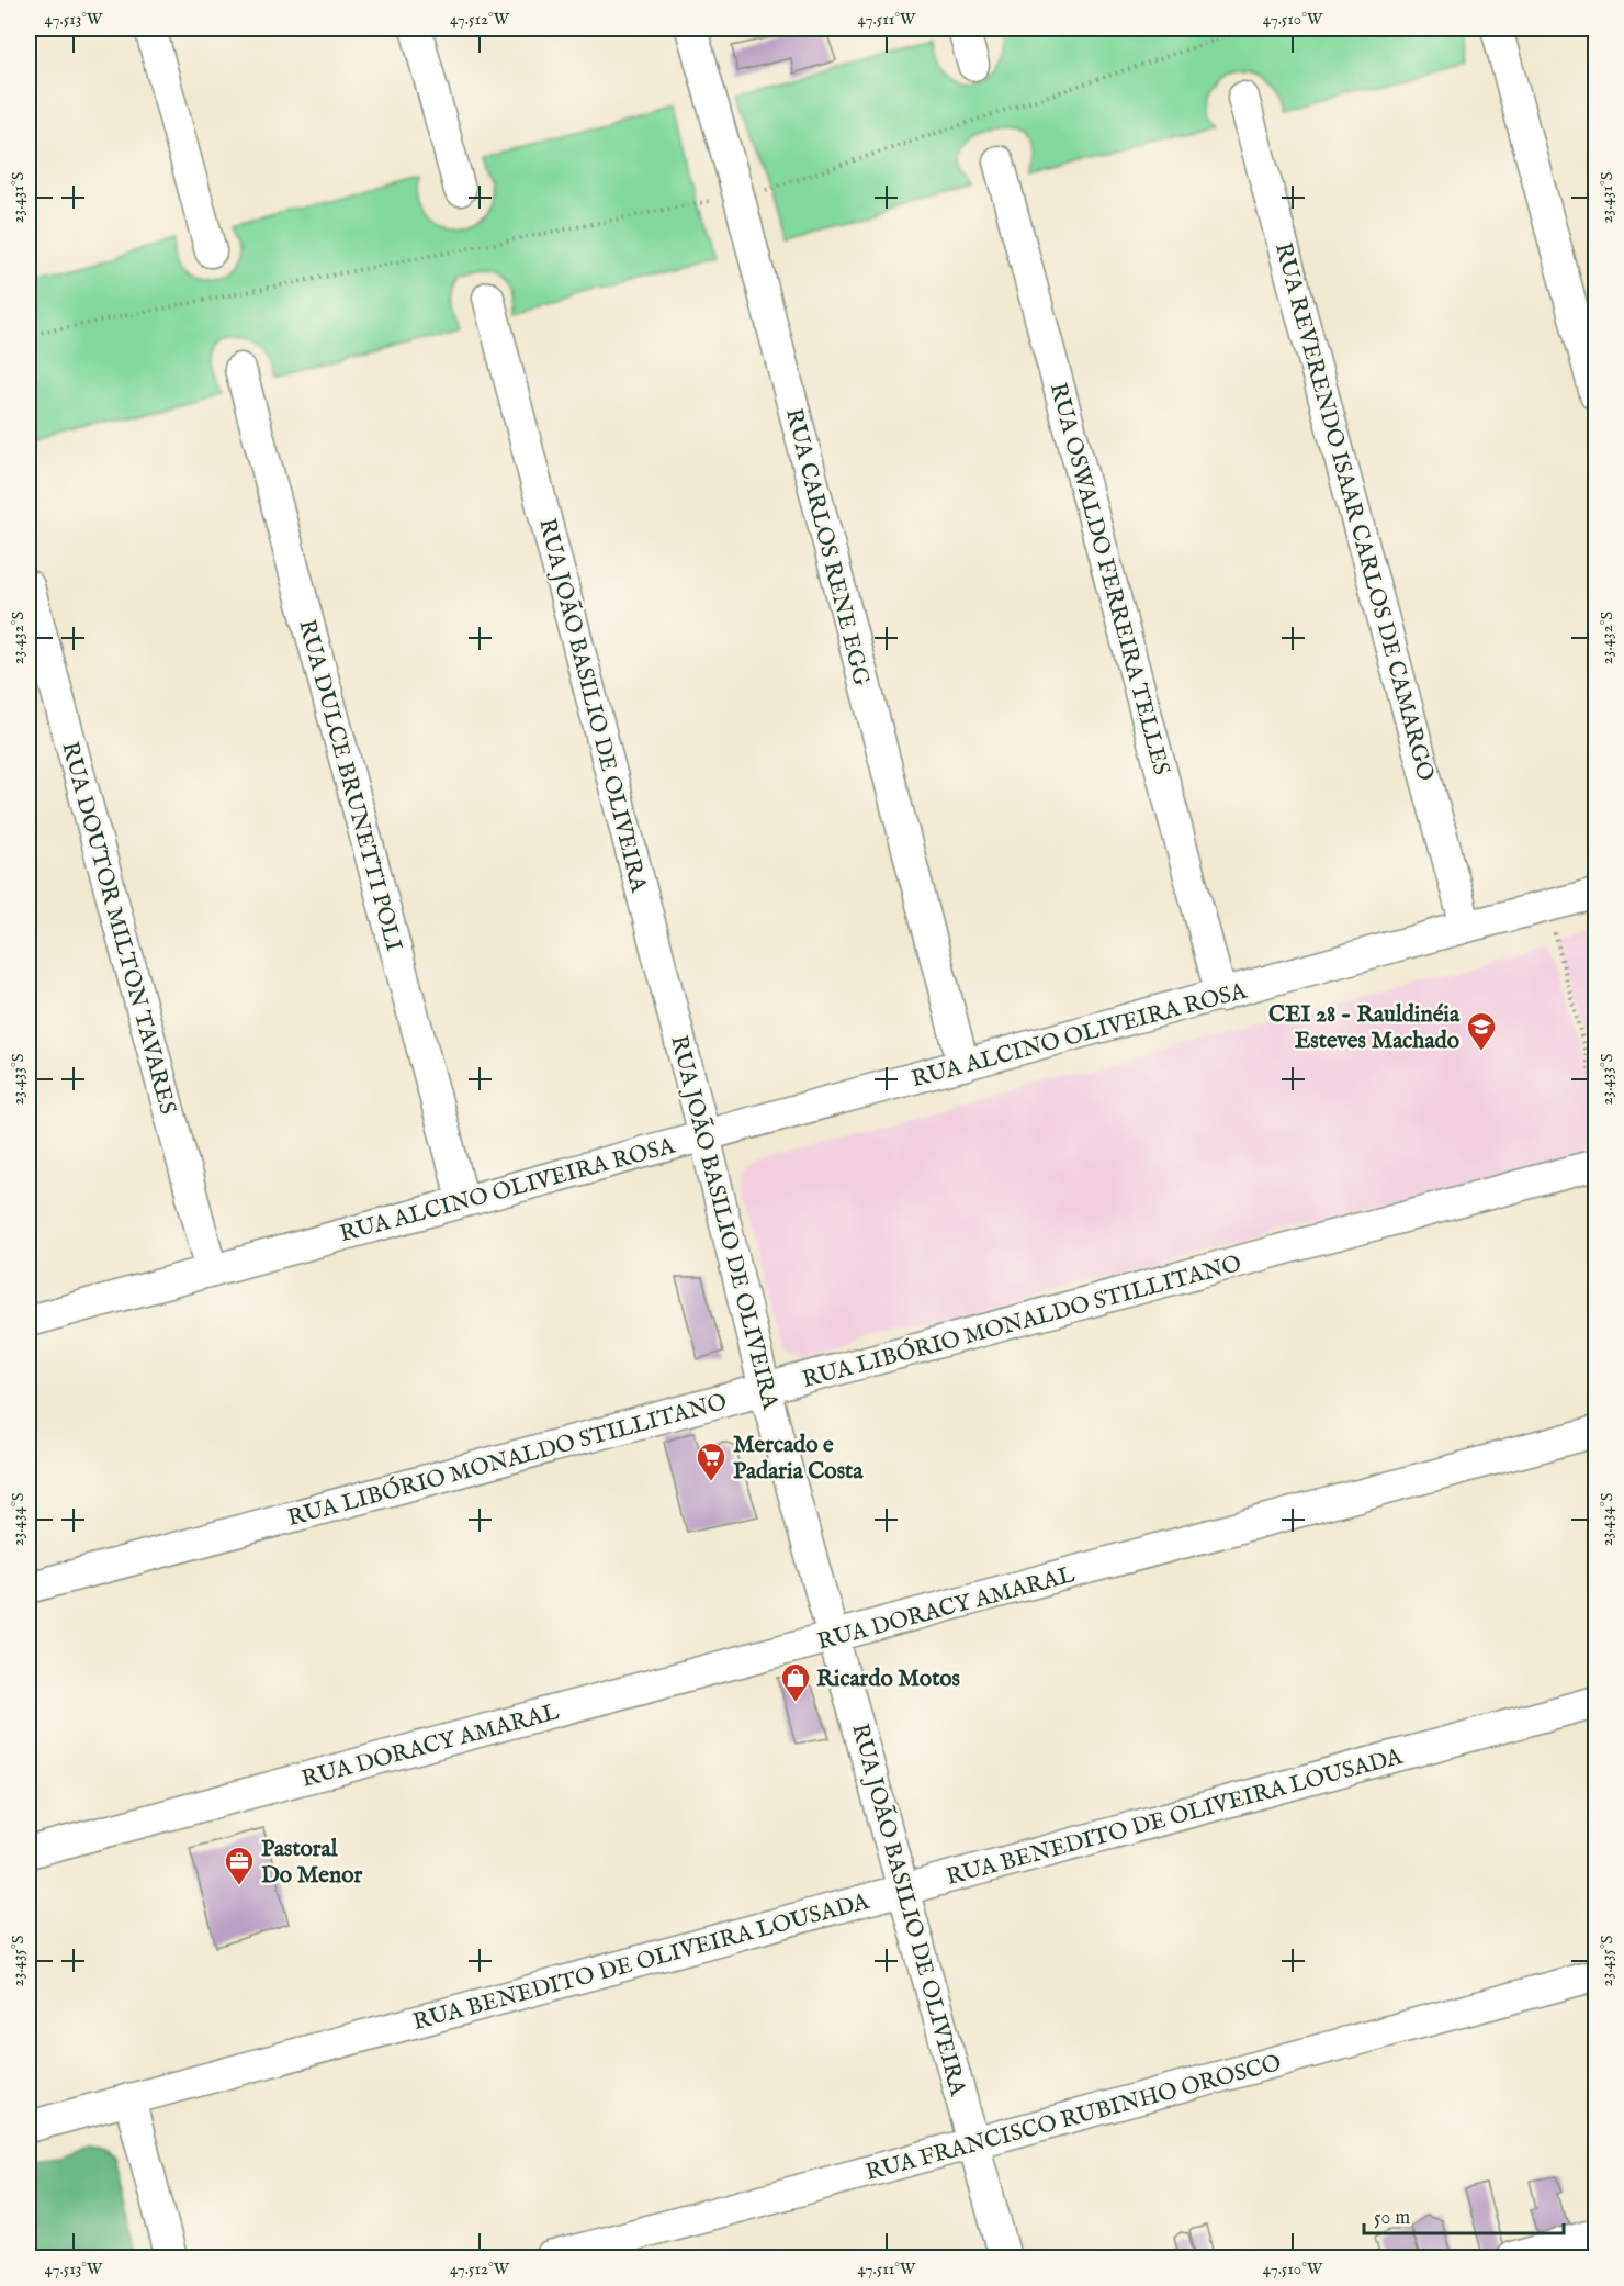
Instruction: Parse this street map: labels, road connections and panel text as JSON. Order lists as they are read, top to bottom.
{
  "streets": {
    "street": [
      "RUA REVERENDO ISAAR CARLOS DE CAMARGO",
      "RUA CARLOS RENE EGG",
      "RUA OSWALDO FERREIRA TELLES",
      "RUA JOÃO BASILIO DE OLIVEIRA",
      "RUA DULCE BRUNETTI POLI",
      "RUA DOUTOR MILTON TAVARES",
      "RUA ALCINO OLIVEIRA ROSA",
      "RUA LIBÓRIO MONALDO STILLITANO",
      "RUA DORACY AMARAL",
      "RUA BENEDITO DE OLIVEIRA LOUSADA",
      "RUA FRANCISCO RUBINHO OROSCO"
    ]
  },
  "crossings": [
    ["RUA REVERENDO ISAAR CARLOS DE CAMARGO", "RUA ALCINO OLIVEIRA ROSA"],
    ["RUA CARLOS RENE EGG", "RUA ALCINO OLIVEIRA ROSA"],
    ["RUA OSWALDO FERREIRA TELLES", "RUA ALCINO OLIVEIRA ROSA"],
    ["RUA JOÃO BASILIO DE OLIVEIRA", "RUA ALCINO OLIVEIRA ROSA"],
    ["RUA JOÃO BASILIO DE OLIVEIRA", "RUA LIBÓRIO MONALDO STILLITANO"],
    ["RUA JOÃO BASILIO DE OLIVEIRA", "RUA DORACY AMARAL"],
    ["RUA JOÃO BASILIO DE OLIVEIRA", "RUA BENEDITO DE OLIVEIRA LOUSADA"],
    ["RUA JOÃO BASILIO DE OLIVEIRA", "RUA FRANCISCO RUBINHO OROSCO"],
    ["RUA DULCE BRUNETTI POLI", "RUA ALCINO OLIVEIRA ROSA"],
    ["RUA DOUTOR MILTON TAVARES", "RUA ALCINO OLIVEIRA ROSA"]
  ],
  "places": {
    "school or university": ["CEI 28 - Rauldinéia Esteves Machado"],
    "supermarket": ["Mercado e Padaria Costa"],
    "shop": ["Ricardo Motos"],
    "office": ["Pastoral Do Menor"]
  },
  "scale_bar": "50 m",
  "coordinates": [
    "47.513°W",
    "47.512°W",
    "47.511°W",
    "47.510°W",
    "23.431°S",
    "23.432°S",
    "23.433°S",
    "23.434°S",
    "23.435°S"
  ]
}
